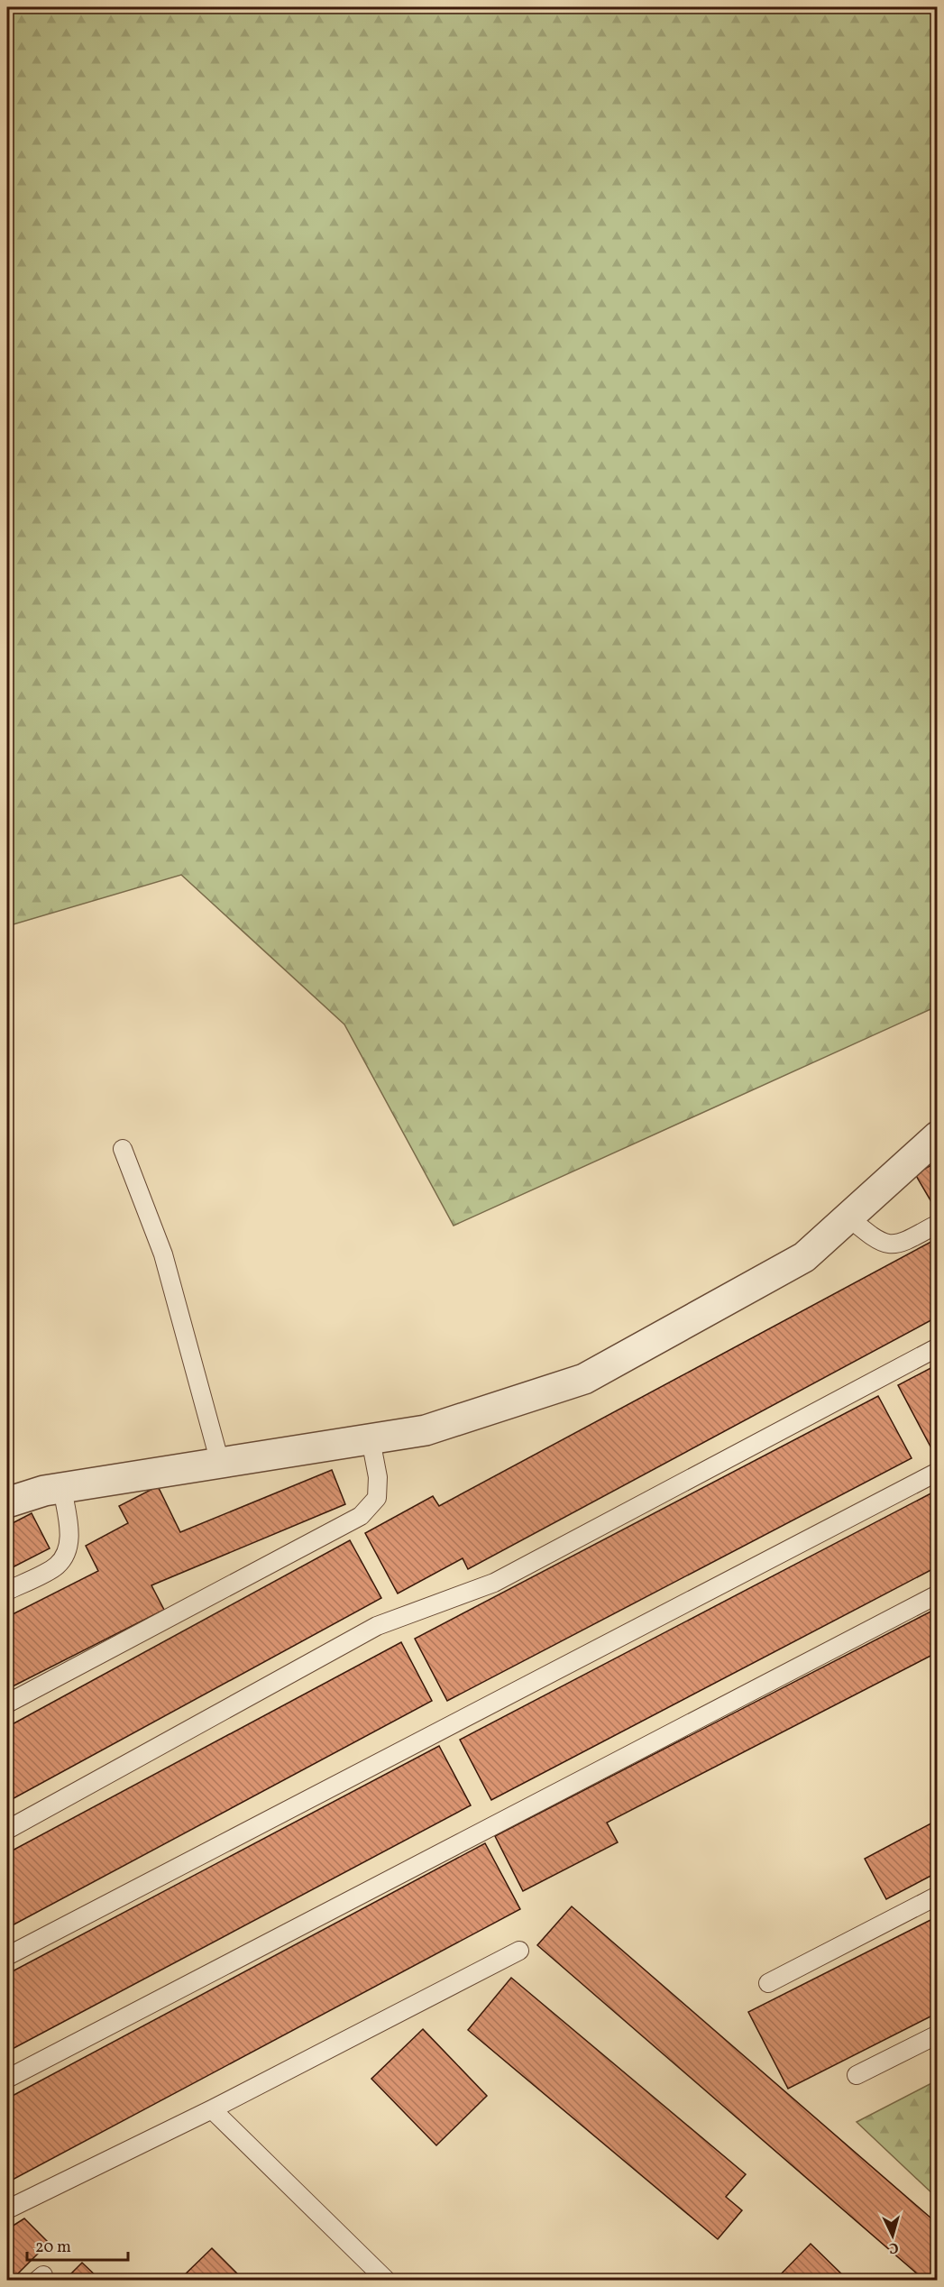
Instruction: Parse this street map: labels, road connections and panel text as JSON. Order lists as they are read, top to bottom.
{
  "scale_bar": "20 m",
  "north": "bottom"
}
